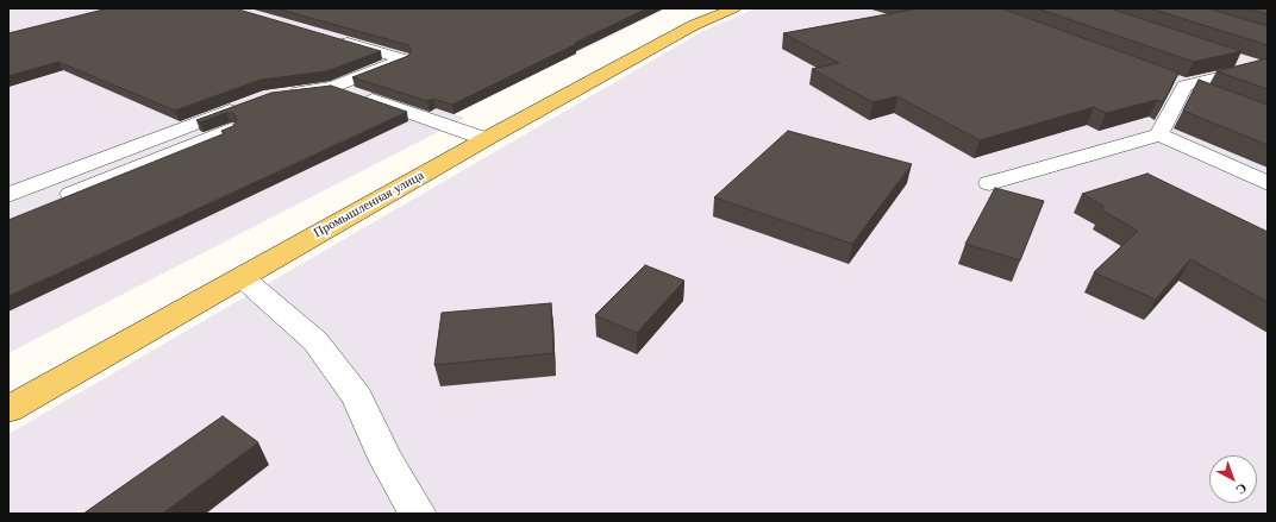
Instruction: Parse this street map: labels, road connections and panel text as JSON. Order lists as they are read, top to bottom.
{
  "streets": {
    "main road": ["Промышленная улица"]
  },
  "north": "bottom right"
}
